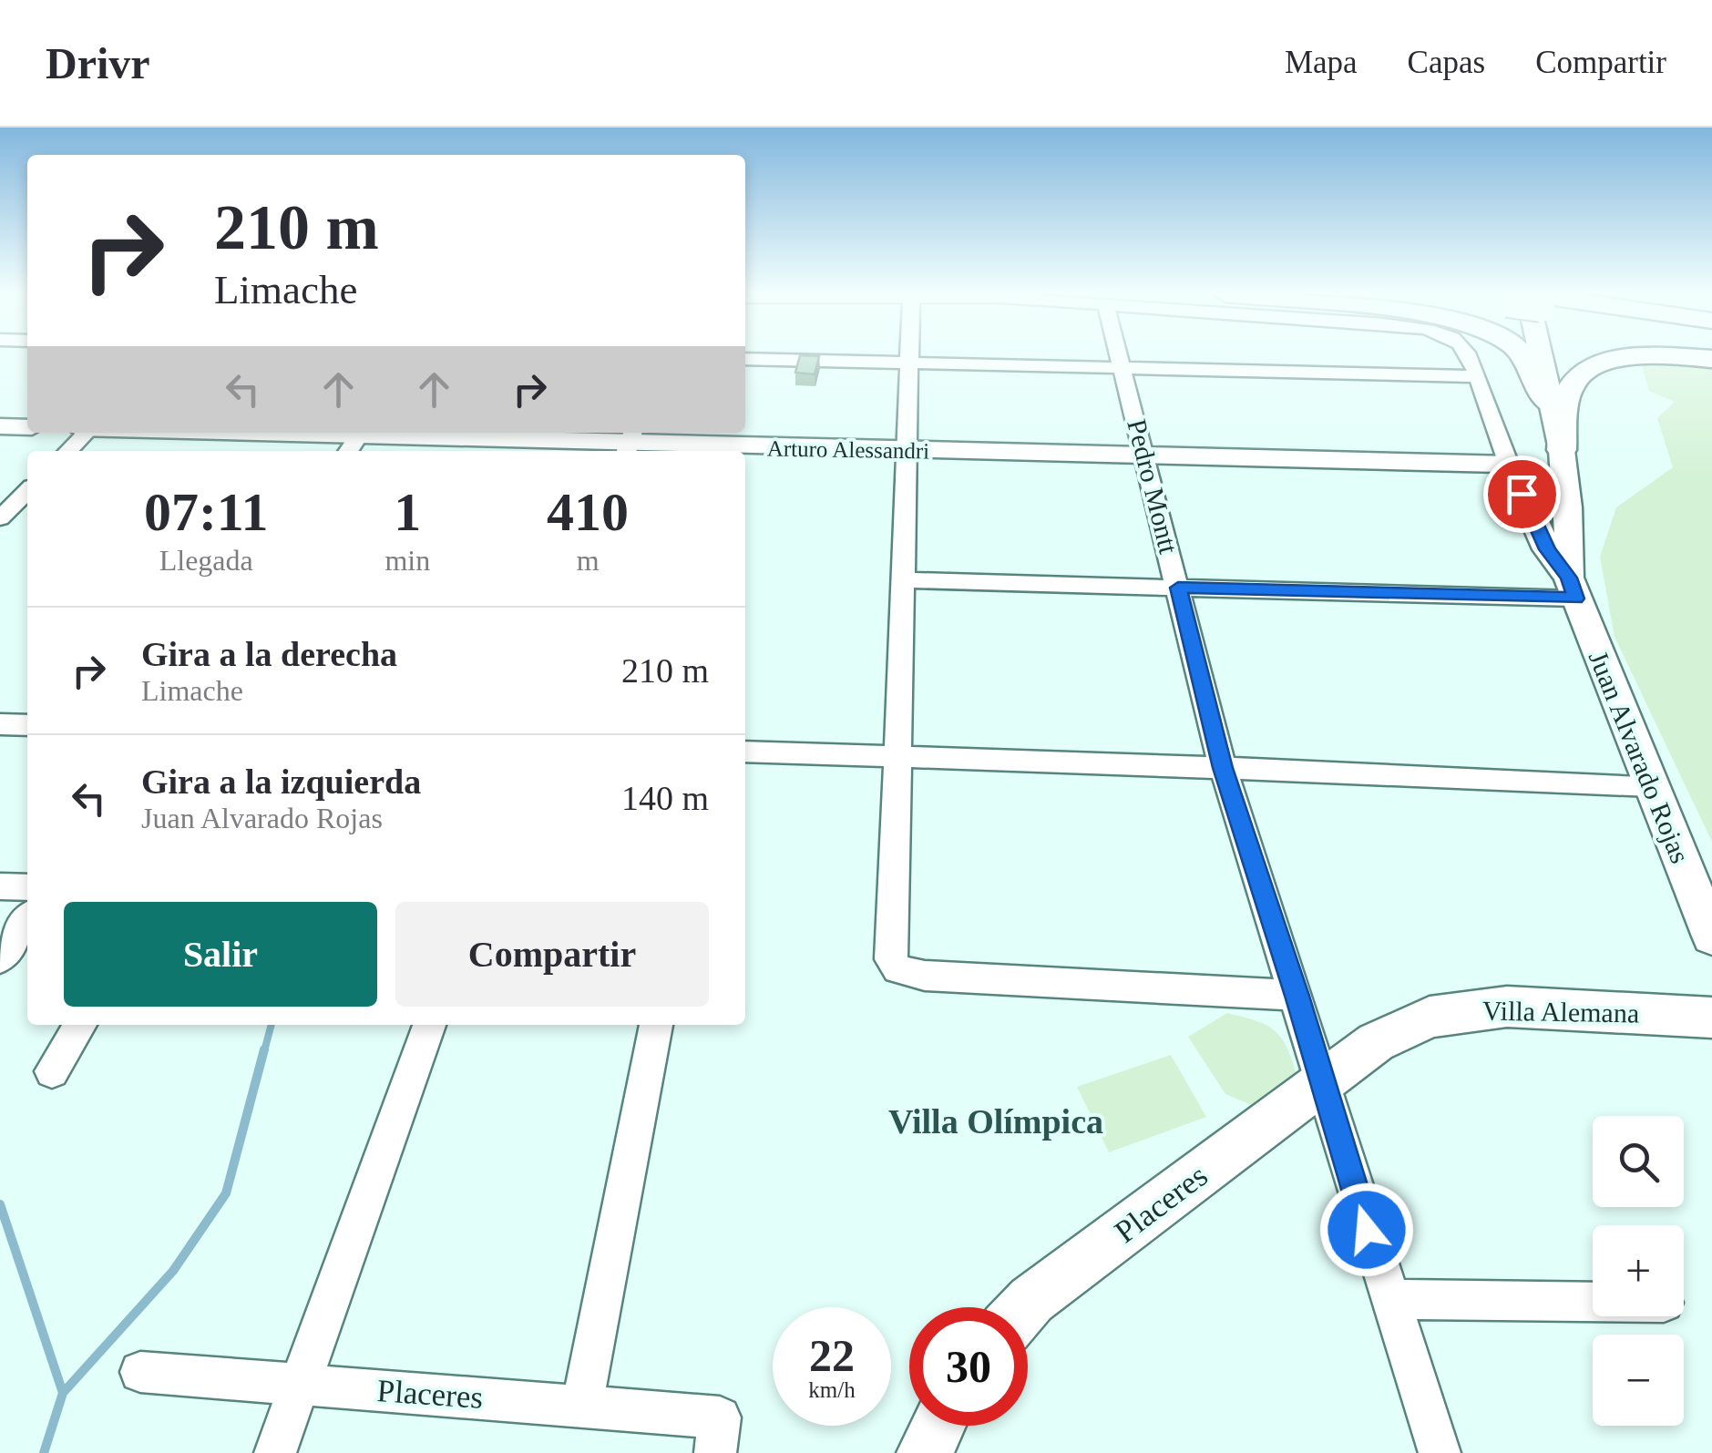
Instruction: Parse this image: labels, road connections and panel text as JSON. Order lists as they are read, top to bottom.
{
  "streets": {
    "main road": [
      "Arturo Alessandri",
      "Juan Alvarado Rojas",
      "Villa Alemana",
      "Placeres"
    ],
    "street": ["Pedro Montt"]
  },
  "crossings": [
    ["Arturo Alessandri", "Pedro Montt"],
    ["Arturo Alessandri", "Juan Alvarado Rojas"],
    ["Pedro Montt", "Villa Alemana"],
    ["Pedro Montt", "Placeres"],
    ["Villa Alemana", "Placeres"]
  ],
  "districts": ["Villa Olímpica"],
  "page": {
    "header": "Drivr",
    "nav": ["Mapa", "Capas", "Compartir"],
    "turn": ["210 m", "Limache"],
    "eta": [
      "07:11",
      "Llegada",
      "1",
      "min",
      "410",
      "m"
    ],
    "list": [
      {
        "name": "Gira a la derecha",
        "note": "Limache",
        "value": "210 m"
      },
      {
        "name": "Gira a la izquierda",
        "note": "Juan Alvarado Rojas",
        "value": "140 m"
      }
    ],
    "buttons": ["Salir", "Compartir"],
    "map_buttons": ["+", "−"],
    "speed": "22 km/h",
    "limit": "30"
  }
}
